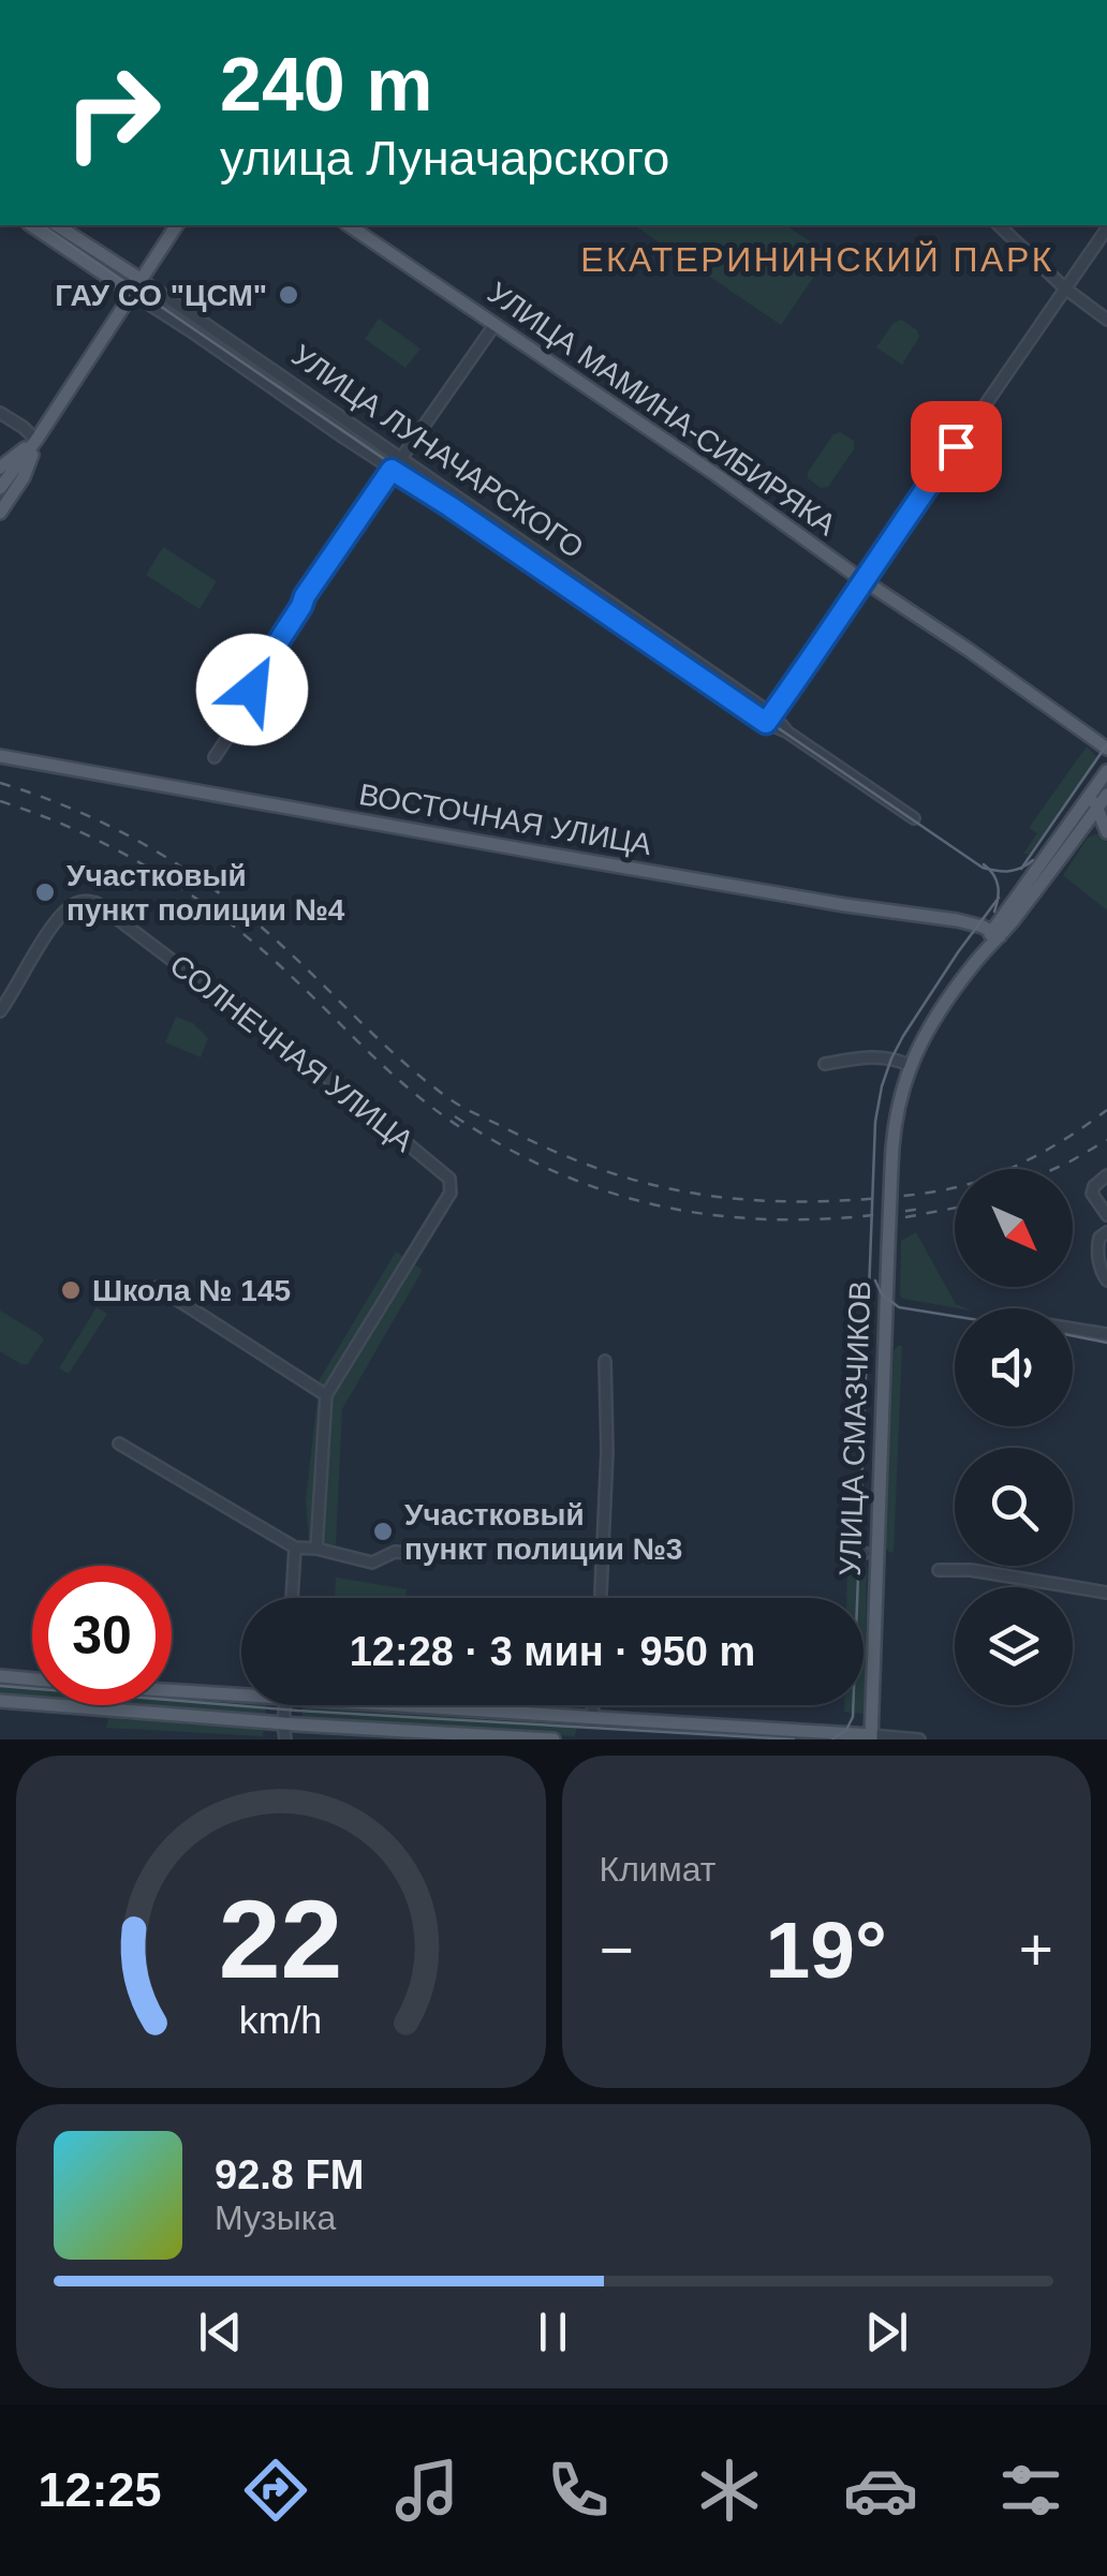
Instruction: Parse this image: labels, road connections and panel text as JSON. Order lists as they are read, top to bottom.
{
  "streets": {
    "main road": [
      "УЛИЦА МАМИНА-СИБИРЯКА",
      "УЛИЦА ЛУНАЧАРСКОГО",
      "ВОСТОЧНАЯ УЛИЦА",
      "УЛИЦА СМАЗЧИКОВ"
    ],
    "street": ["СОЛНЕЧНАЯ УЛИЦА"]
  },
  "crossings": [
    ["ВОСТОЧНАЯ УЛИЦА", "УЛИЦА СМАЗЧИКОВ"]
  ],
  "districts": ["ЕКАТЕРИНИНСКИЙ ПАРК"],
  "places": [
    "ГАУ СО \"ЦСМ\"",
    "Участковый пункт полиции №4",
    "Школа № 145",
    "Участковый пункт полиции №3"
  ],
  "north": "bottom right",
  "page": {
    "turn": ["240 m", "улица Луначарского"],
    "limit": "30",
    "trip": "12:28 · 3 мин · 950 m",
    "tile": "Климат",
    "heat": ["−", "19°", "+"],
    "song": ["92.8 FM", "Музыка"],
    "tabs": "12:25",
    "gauge": ["22", "km/h"]
  }
}
